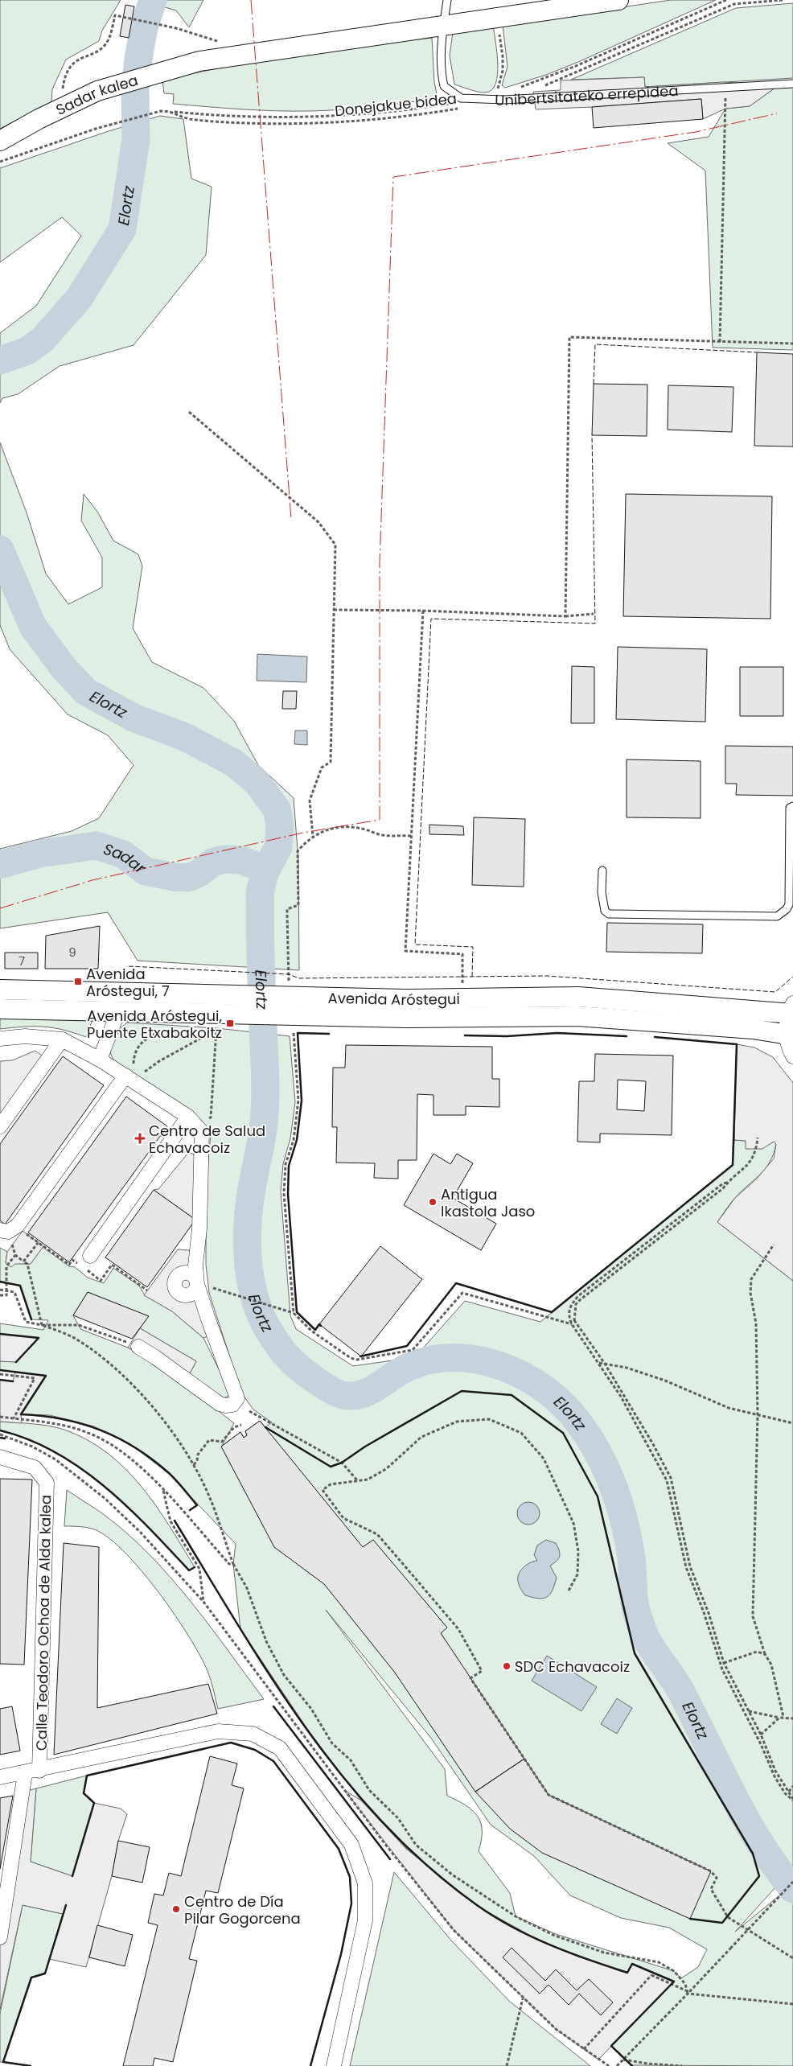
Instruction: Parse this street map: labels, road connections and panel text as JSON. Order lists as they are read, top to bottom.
{
  "streets": {
    "main road": ["Sadar kalea", "Avenida Aróstegui"],
    "street": ["Calle Teodoro Ochoa de Alda kalea"],
    "lane": ["Unibertsitateko errepidea"],
    "path": ["Donejakue bidea"]
  },
  "water": ["Elortz", "Sadar"],
  "places": {
    "transit": ["Avenida Aróstegui, 7", "Avenida Aróstegui, Puente Etxabakoitz"],
    "health": ["Centro de Salud Echavacoiz"],
    "other": ["Antigua Ikastola Jaso", "SDC Echavacoiz", "Centro de Día Pilar Gogorcena"]
  },
  "house_numbers": ["9", "7"]
}
